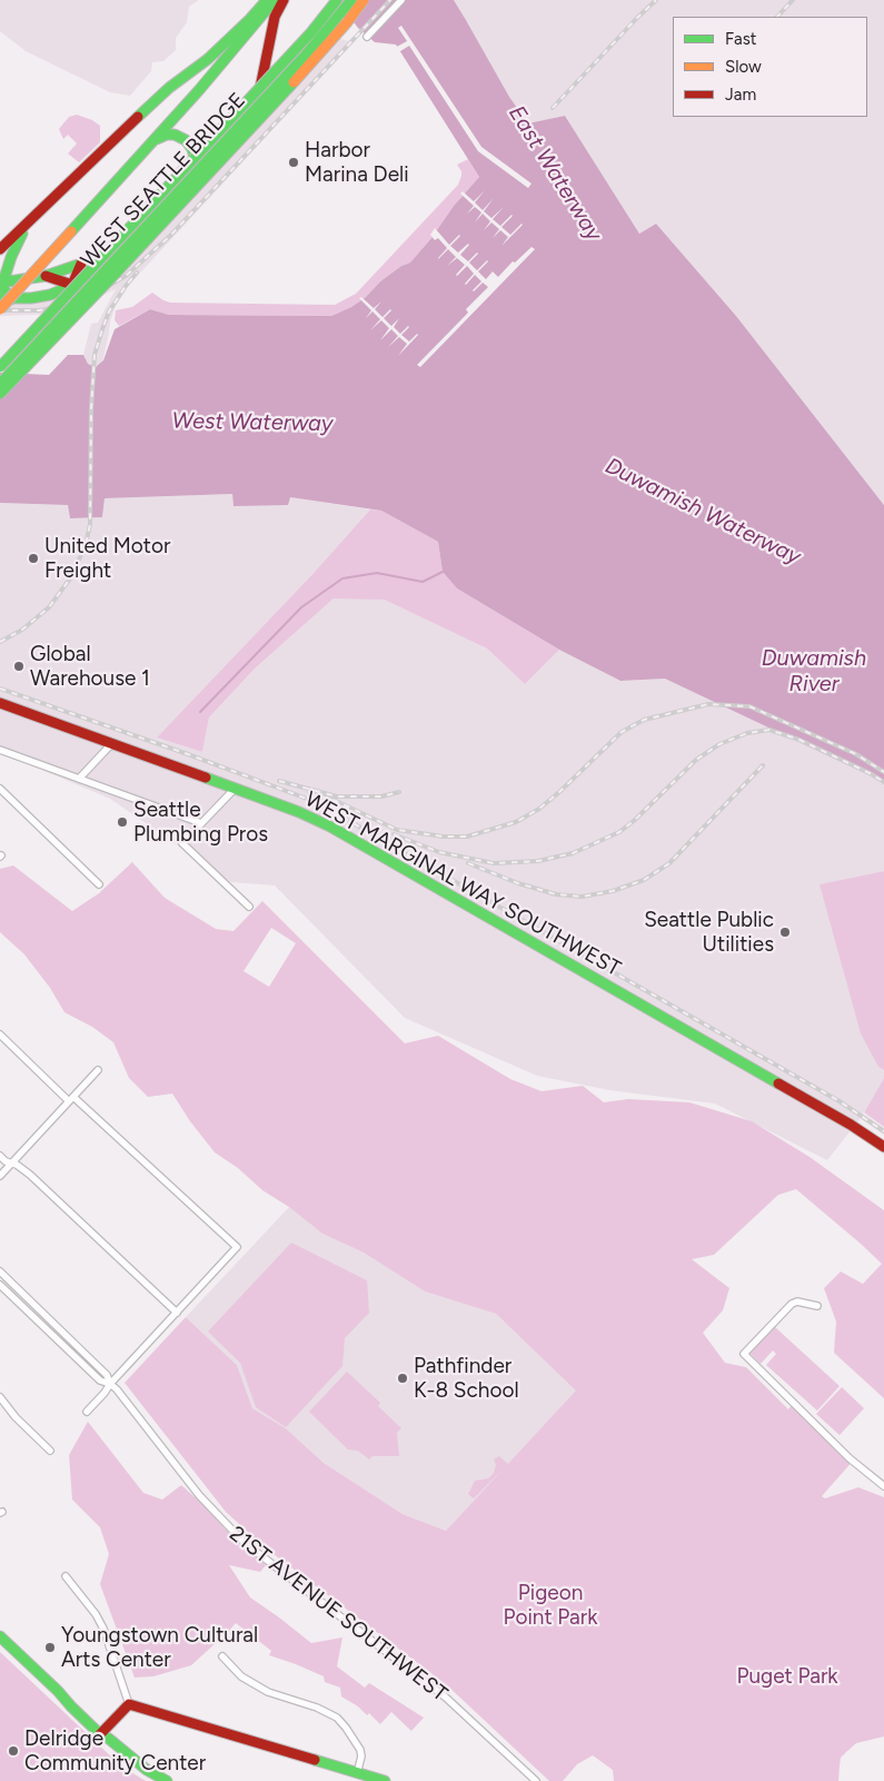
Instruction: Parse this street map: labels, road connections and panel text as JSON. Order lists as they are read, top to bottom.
{
  "streets": {
    "main road": ["WEST SEATTLE BRIDGE", "WEST MARGINAL WAY SOUTHWEST"],
    "street": ["21ST AVENUE SOUTHWEST"]
  },
  "water": [
    "East Waterway",
    "West Waterway",
    "Duwamish Waterway",
    "Duwamish River"
  ],
  "parks": ["Pigeon Point Park", "Puget Park"],
  "places": [
    "Harbor Marina Deli",
    "United Motor Freight",
    "Global Warehouse 1",
    "Seattle Plumbing Pros",
    "Seattle Public Utilities",
    "Pathfinder K-8 School",
    "Youngstown Cultural Arts Center",
    "Delridge Community Center"
  ],
  "legend": ["Fast", "Slow", "Jam"]
}
